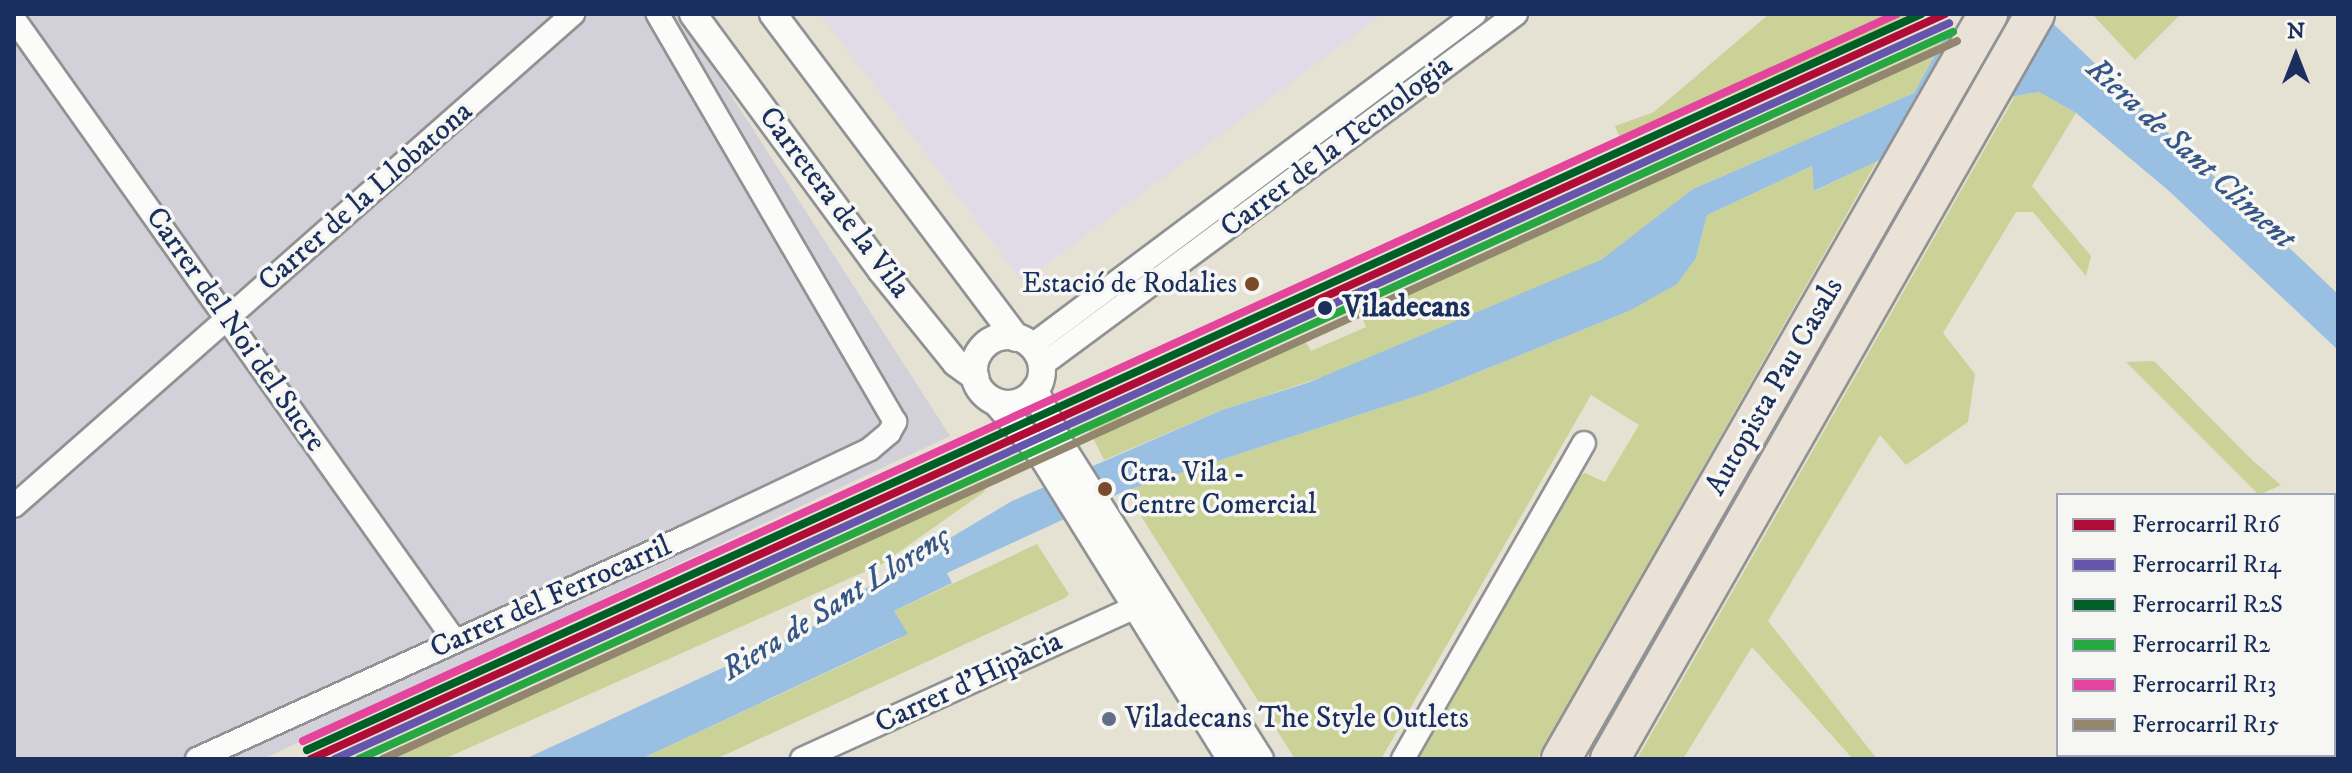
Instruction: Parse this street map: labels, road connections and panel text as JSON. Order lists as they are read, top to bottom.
{
  "streets": {
    "highway": ["Autopista Pau Casals"],
    "street": [
      "Carrer de la Tecnologia",
      "Carrer de la Llobatona",
      "Carretera de la Vila",
      "Carrer del Noi del Sucre",
      "Carrer del Ferrocarril",
      "Carrer d'Hipàcia"
    ]
  },
  "crossings": [
    ["Carrer de la Llobatona", "Carrer del Noi del Sucre"],
    ["Carrer del Noi del Sucre", "Carrer del Ferrocarril"]
  ],
  "water": ["Riera de Sant Climent", "Riera de Sant Llorenç"],
  "places": [
    "Estació de Rodalies",
    "Viladecans",
    "Ctra. Vila - Centre Comercial",
    "Viladecans The Style Outlets"
  ],
  "lines": [
    "rail line R16",
    "rail line R2S",
    "rail line R13",
    "rail line R14",
    "rail line R2",
    "rail line R15"
  ],
  "legend": [
    "Ferrocarril R16",
    "Ferrocarril R14",
    "Ferrocarril R2S",
    "Ferrocarril R2",
    "Ferrocarril R13",
    "Ferrocarril R15"
  ],
  "north": "top"
}
